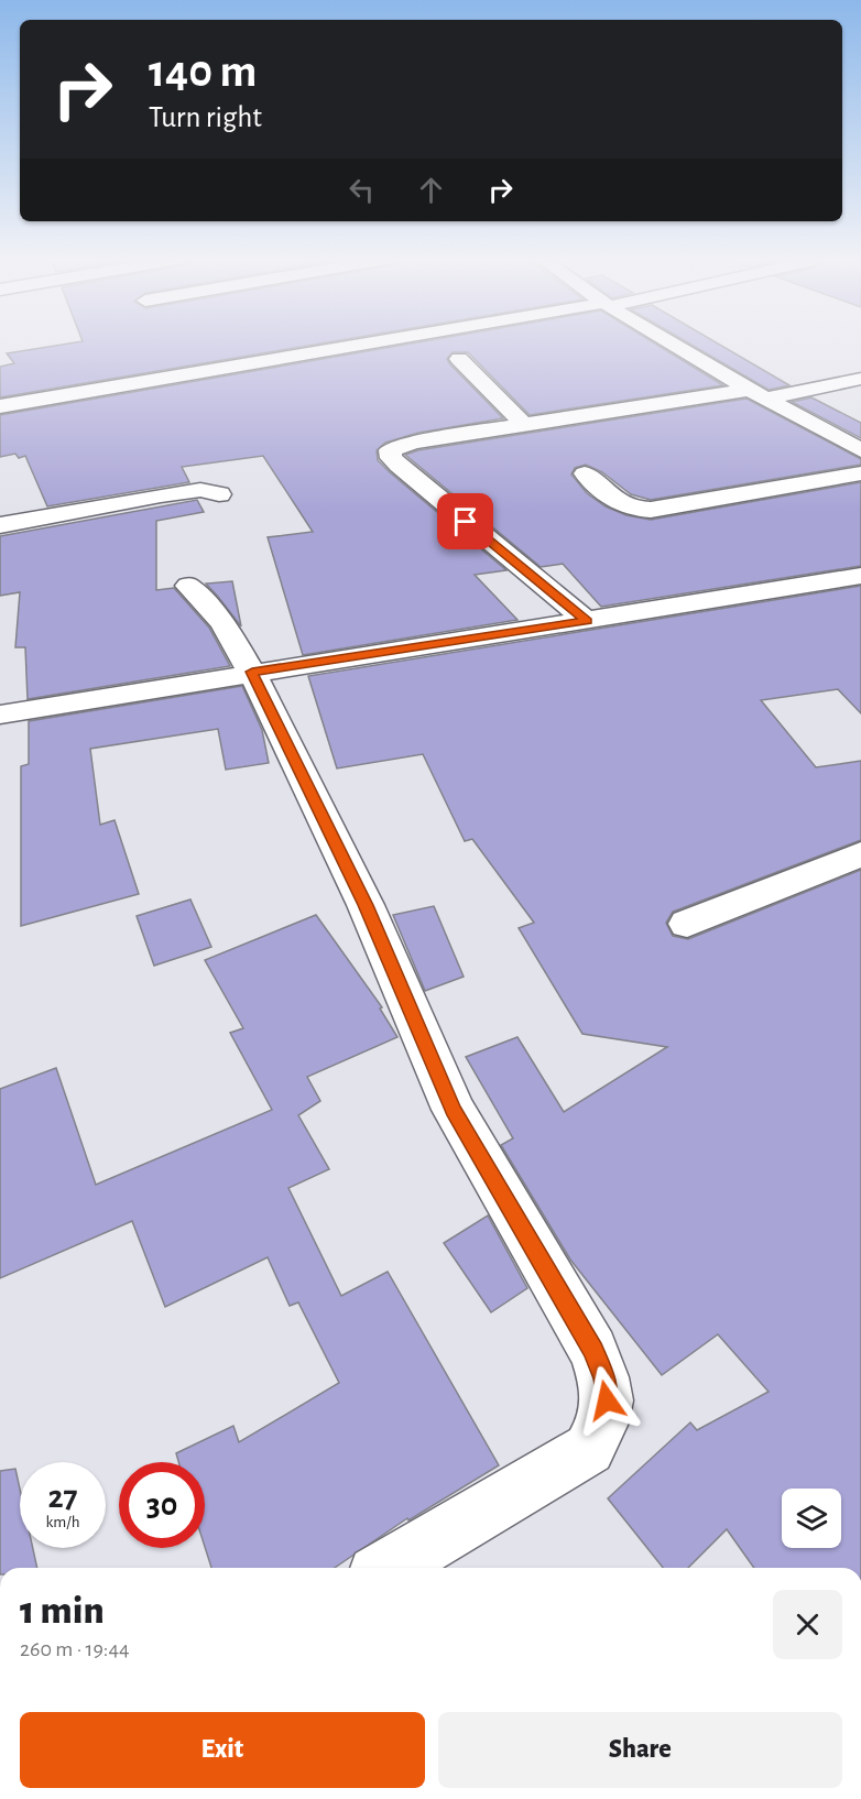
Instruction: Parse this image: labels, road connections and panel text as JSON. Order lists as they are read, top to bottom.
{
  "page": {
    "turn": ["140 m", "Turn right"],
    "speed": "27 km/h",
    "limit": "30",
    "heading": ["1 min", "260 m · 19:44"],
    "buttons": ["Exit", "Share"]
  }
}
